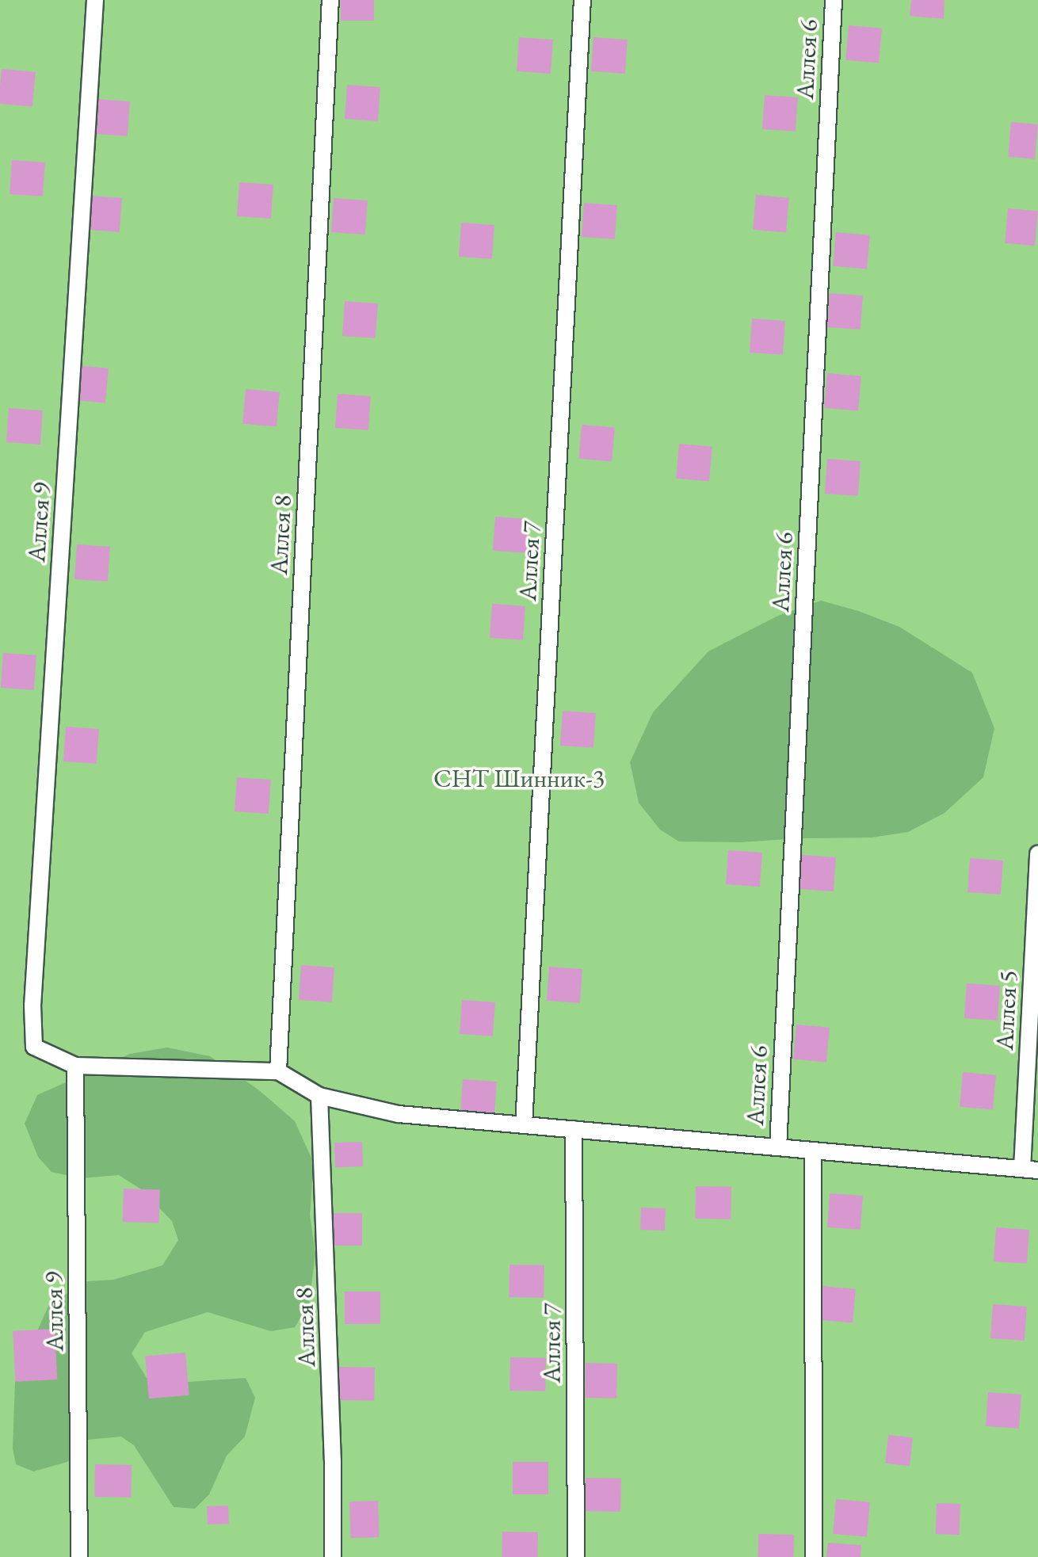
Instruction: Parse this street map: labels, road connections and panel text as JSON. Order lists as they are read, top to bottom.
{
  "streets": {
    "lane": [
      "Аллея 6",
      "Аллея 9",
      "Аллея 8",
      "Аллея 7",
      "Аллея 5"
    ]
  },
  "parks": ["СНТ Шинник-3"]
}
